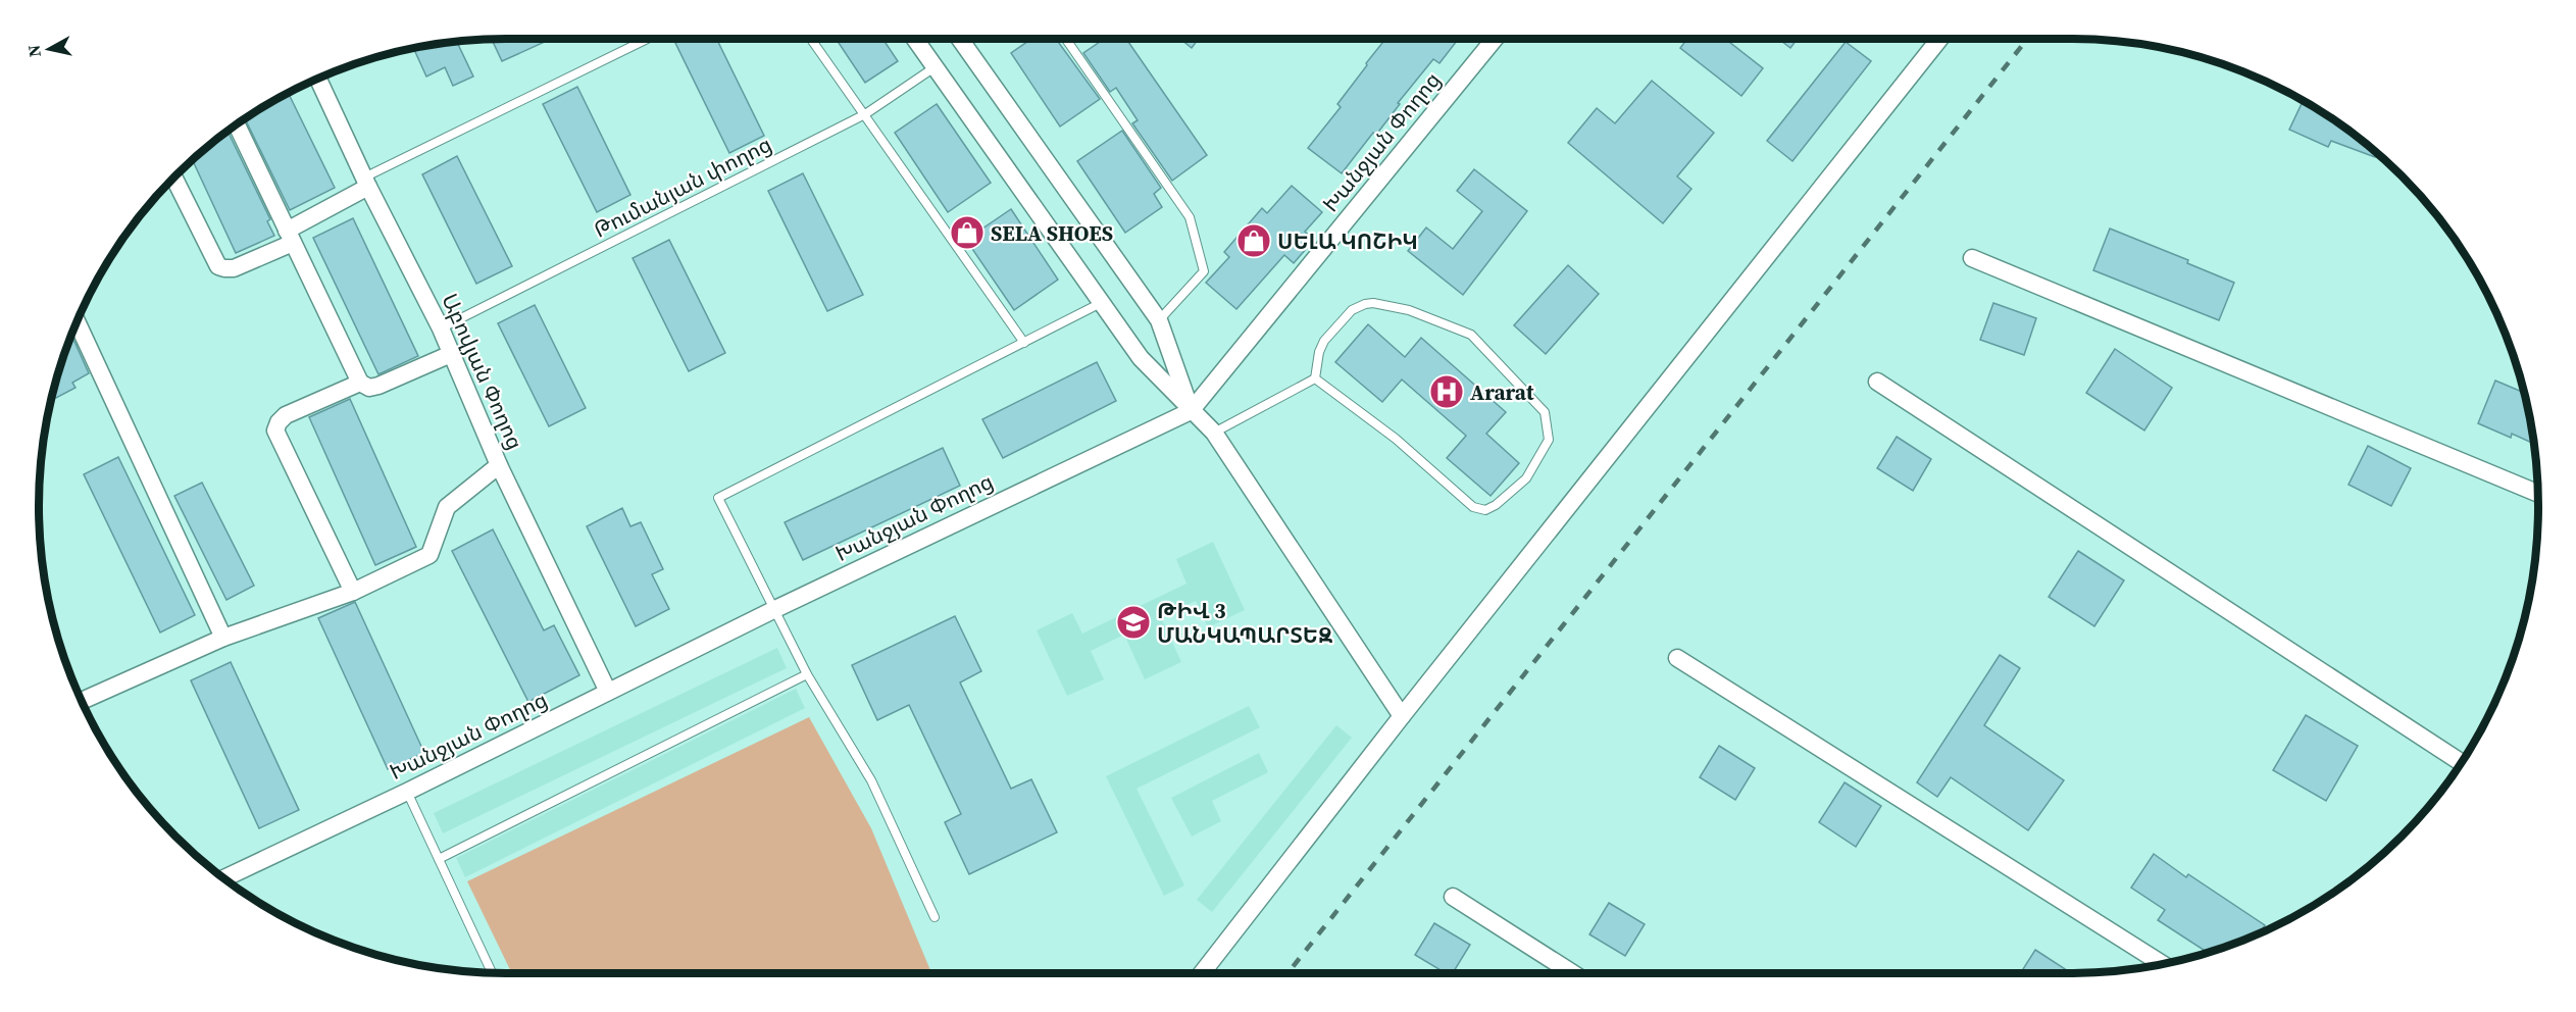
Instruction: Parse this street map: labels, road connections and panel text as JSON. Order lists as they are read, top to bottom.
{
  "streets": {
    "street": ["Խանջյան Փողոց", "Աբովյան Փողոց"],
    "lane": ["Թումանյան փողոց"]
  },
  "crossings": [
    ["Խանջյան Փողոց", "Աբովյան Փողոց"],
    ["Թումանյան փողոց", "Աբովյան Փողոց"]
  ],
  "places": {
    "shop": ["SELA SHOES", "ՍԵԼԱ ԿՈՇԻԿ"],
    "hospital": ["Ararat"],
    "school or university": ["ԹԻՎ 3 ՄԱՆԿԱՊԱՐՏԵԶ"]
  },
  "north": "left"
}
